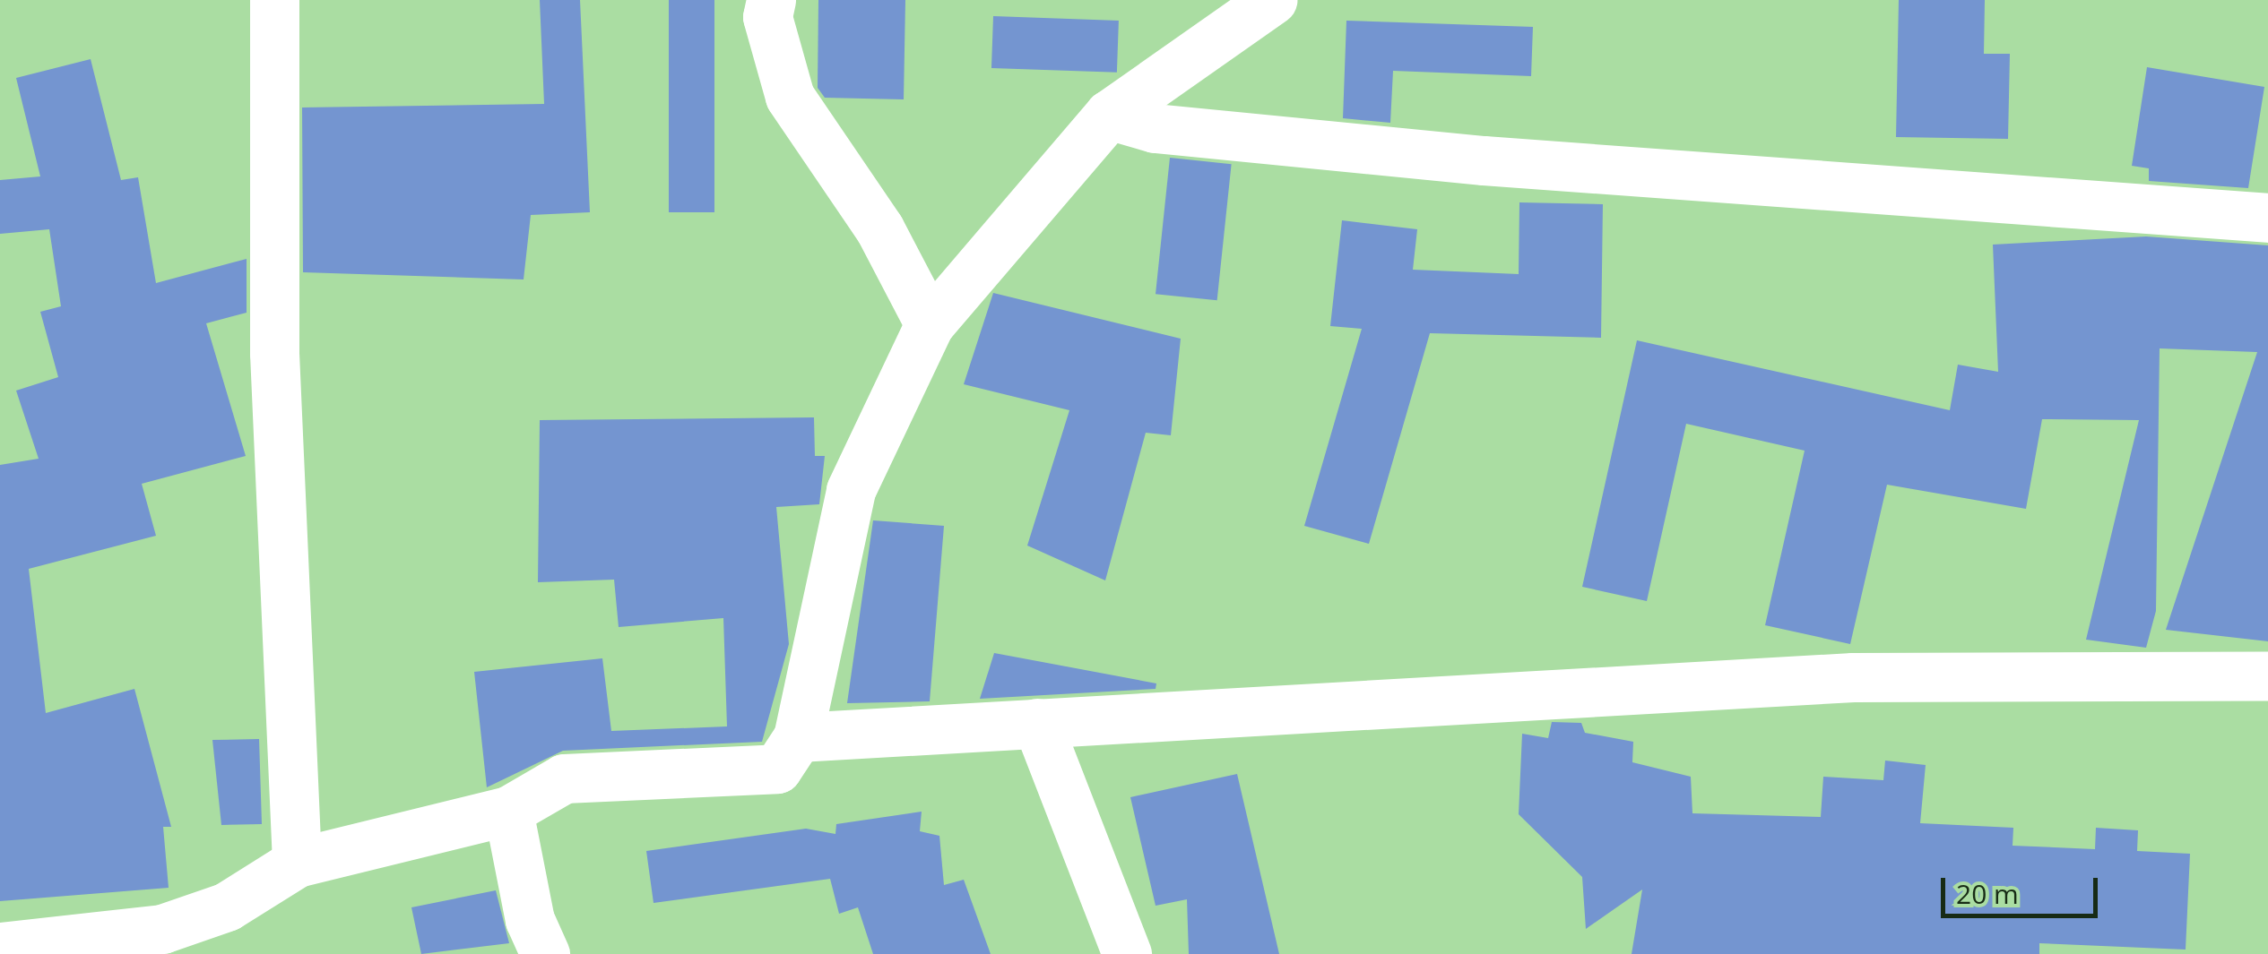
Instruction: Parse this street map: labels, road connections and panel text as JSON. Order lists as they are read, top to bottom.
{
  "scale_bar": "20 m"
}
